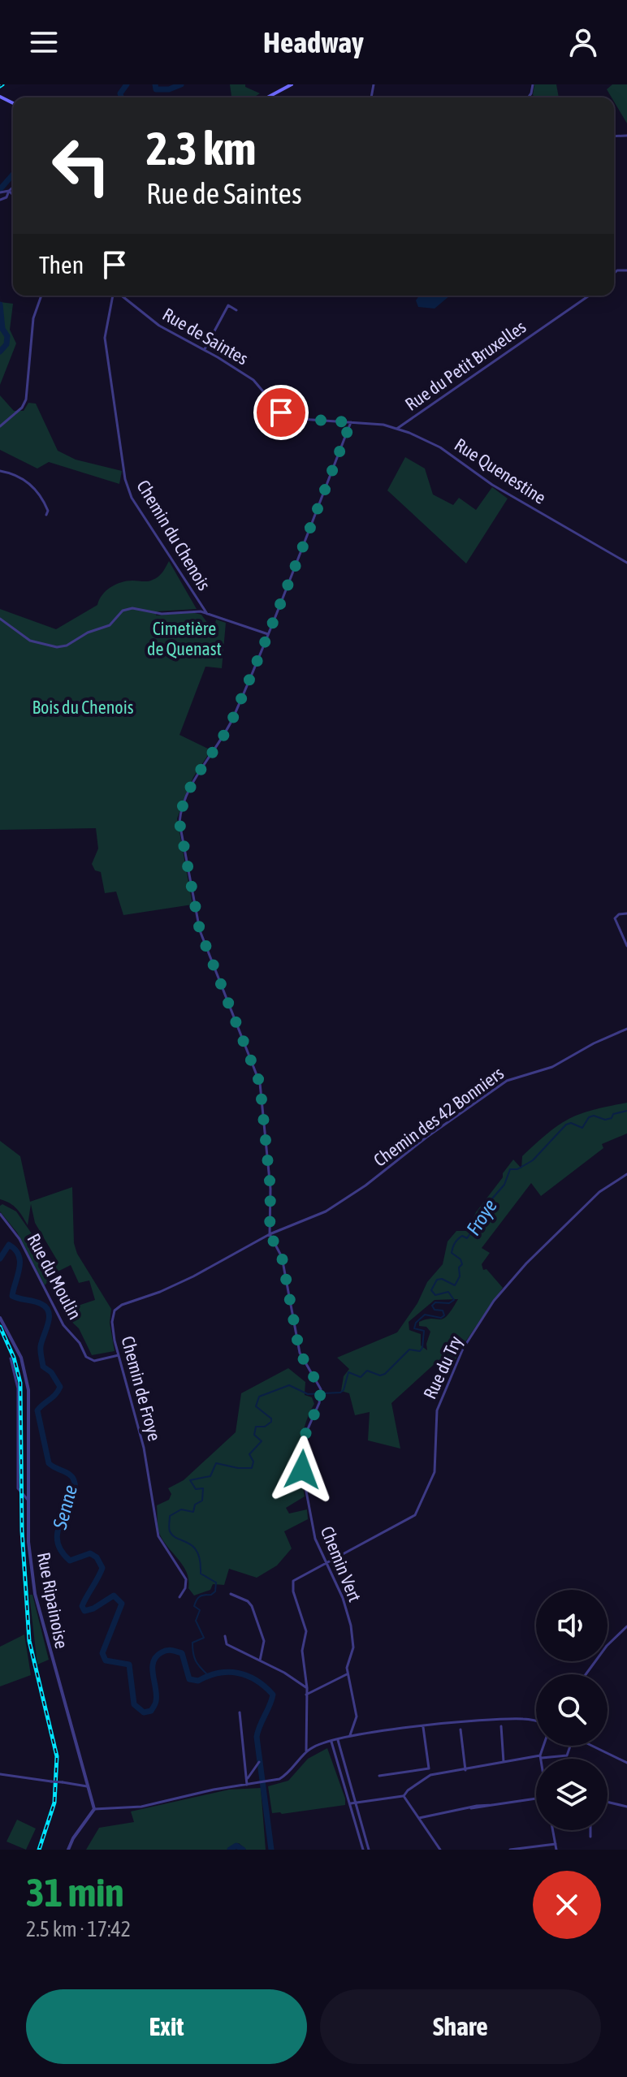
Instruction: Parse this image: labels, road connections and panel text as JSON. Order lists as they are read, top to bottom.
{
  "streets": {
    "street": [
      "Rue de Saintes",
      "Rue du Petit Bruxelles",
      "Rue Quenestine",
      "Chemin du Chenois",
      "Chemin des 42 Bonniers",
      "Rue du Moulin",
      "Rue du Try",
      "Chemin de Froye",
      "Chemin Vert",
      "Rue Ripainoise"
    ]
  },
  "crossings": [
    ["Rue de Saintes", "Rue Quenestine"],
    ["Rue de Saintes", "Chemin Vert"],
    ["Rue du Petit Bruxelles", "Rue Quenestine"],
    ["Rue Quenestine", "Chemin Vert"],
    ["Chemin du Chenois", "Chemin Vert"],
    ["Chemin des 42 Bonniers", "Chemin de Froye"],
    ["Chemin des 42 Bonniers", "Chemin Vert"],
    ["Rue du Moulin", "Chemin de Froye"],
    ["Rue du Try", "Chemin Vert"],
    ["Chemin de Froye", "Chemin Vert"]
  ],
  "water": ["Froye", "Senne"],
  "parks": ["Cimetière de Quenast", "Bois du Chenois"],
  "page": {
    "header": "Headway",
    "turn": ["2.3 km", "Rue de Saintes"],
    "then": "Then",
    "heading": ["31 min", "2.5 km · 17:42"],
    "buttons": ["Exit", "Share"]
  }
}
